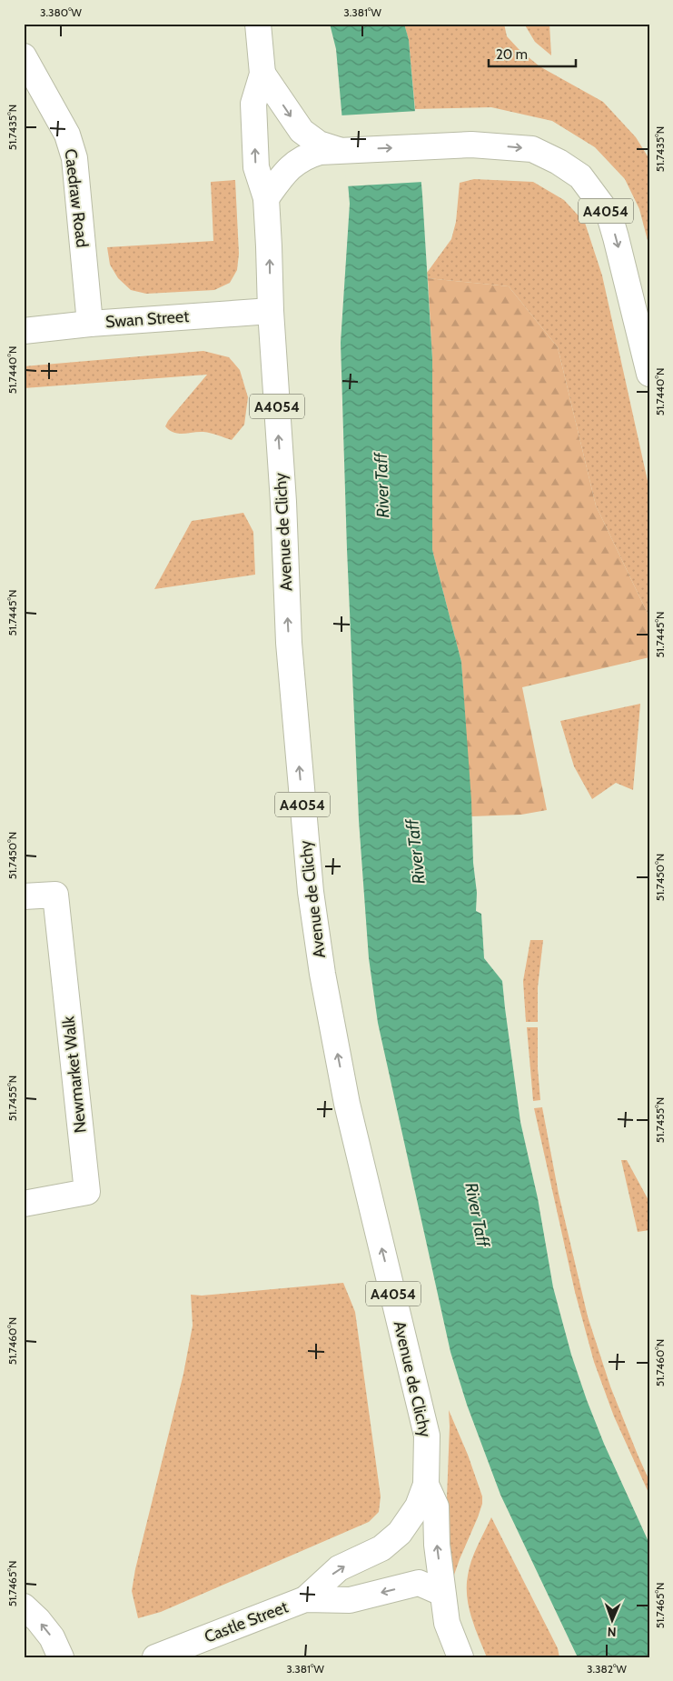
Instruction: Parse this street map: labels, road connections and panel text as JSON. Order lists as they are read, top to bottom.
{
  "streets": {
    "main road": [
      "Caedraw Road",
      "A4054",
      "Swan Street",
      "Avenue de Clichy",
      "Newmarket Walk",
      "Castle Street"
    ]
  },
  "crossings": [
    ["Caedraw Road", "Swan Street"],
    ["A4054", "Avenue de Clichy"],
    ["Swan Street", "Avenue de Clichy"],
    ["Avenue de Clichy", "Castle Street"]
  ],
  "one_way": ["Avenue de Clichy", "Castle Street"],
  "water": ["River Taff"],
  "scale_bar": "20 m",
  "north": "bottom",
  "coordinates": [
    "3.380°W",
    "3.381°W",
    "51.7435°N",
    "51.7440°N",
    "51.7445°N",
    "51.7450°N",
    "51.7455°N",
    "51.7460°N",
    "51.7465°N",
    "3.382°W"
  ]
}
